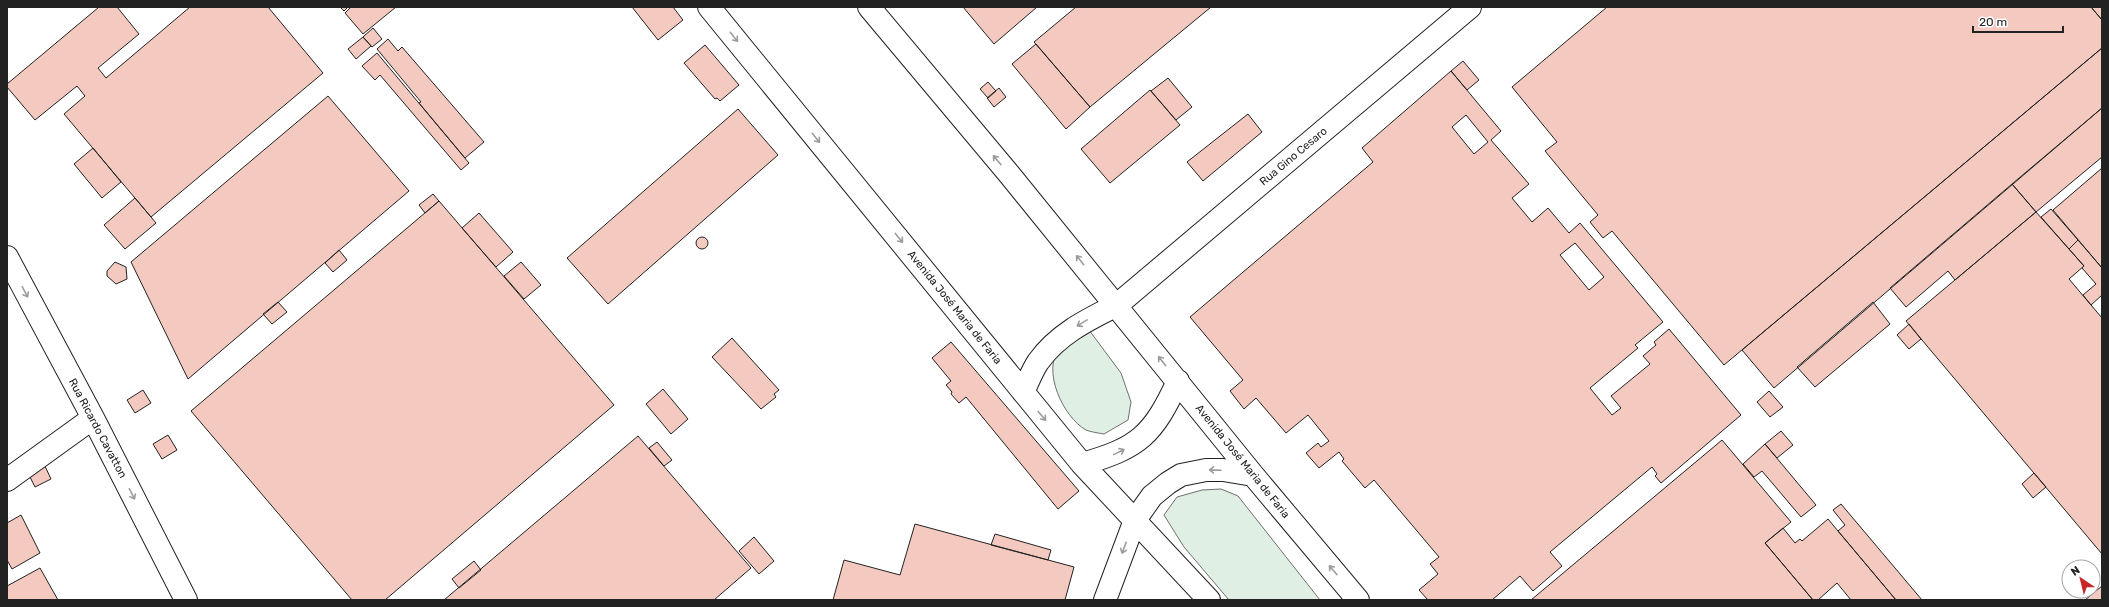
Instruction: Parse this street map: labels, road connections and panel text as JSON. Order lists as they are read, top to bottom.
{
  "streets": {
    "street": ["Rua Gino Cesaro", "Avenida José Maria de Faria", "Rua Ricardo Cavatton"]
  },
  "crossings": [
    ["Rua Gino Cesaro", "Avenida José Maria de Faria"]
  ],
  "one_way": ["Rua Ricardo Cavatton"],
  "scale_bar": "20 m",
  "north": "top left"
}
